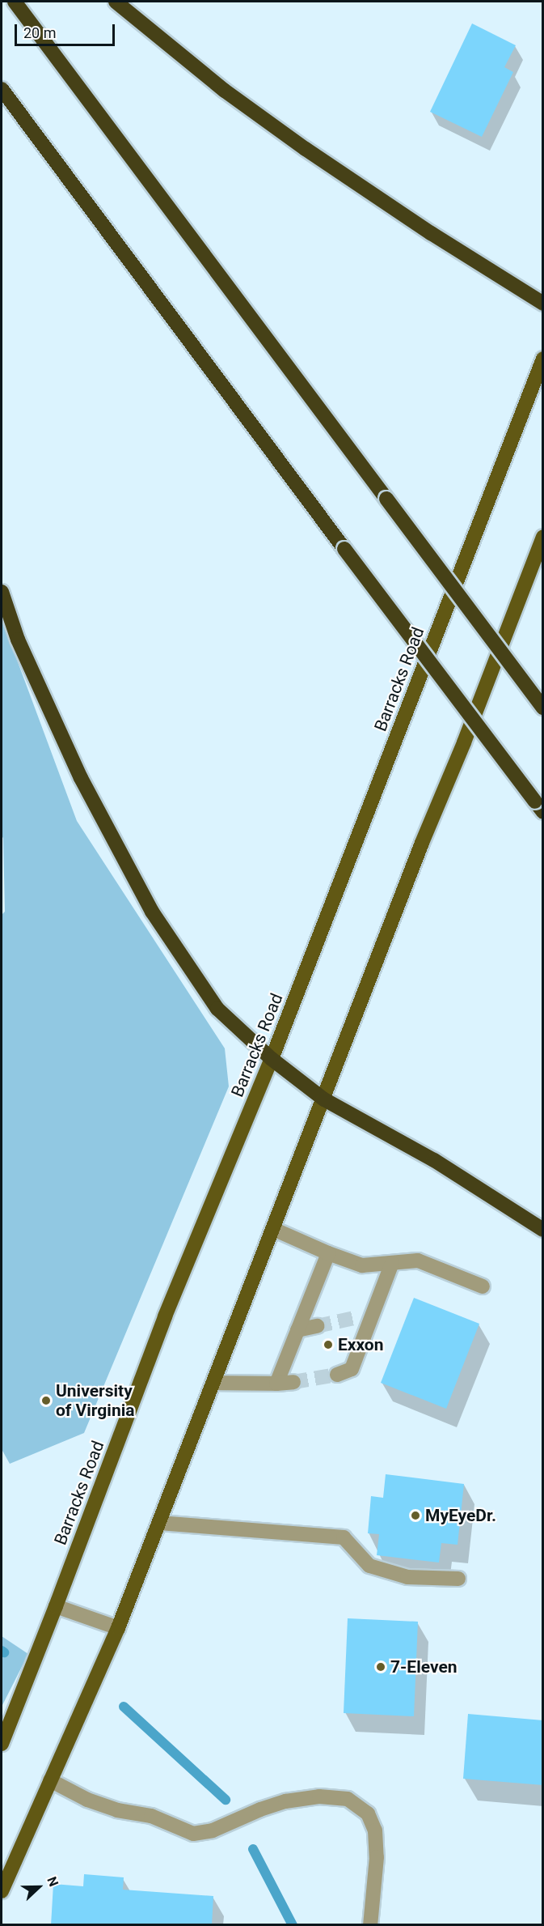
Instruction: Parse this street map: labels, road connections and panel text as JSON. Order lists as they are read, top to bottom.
{
  "streets": {
    "main road": ["Barracks Road"]
  },
  "places": [
    "Exxon",
    "University of Virginia",
    "MyEyeDr.",
    "7-Eleven"
  ],
  "scale_bar": "20 m",
  "north": "right"
}
